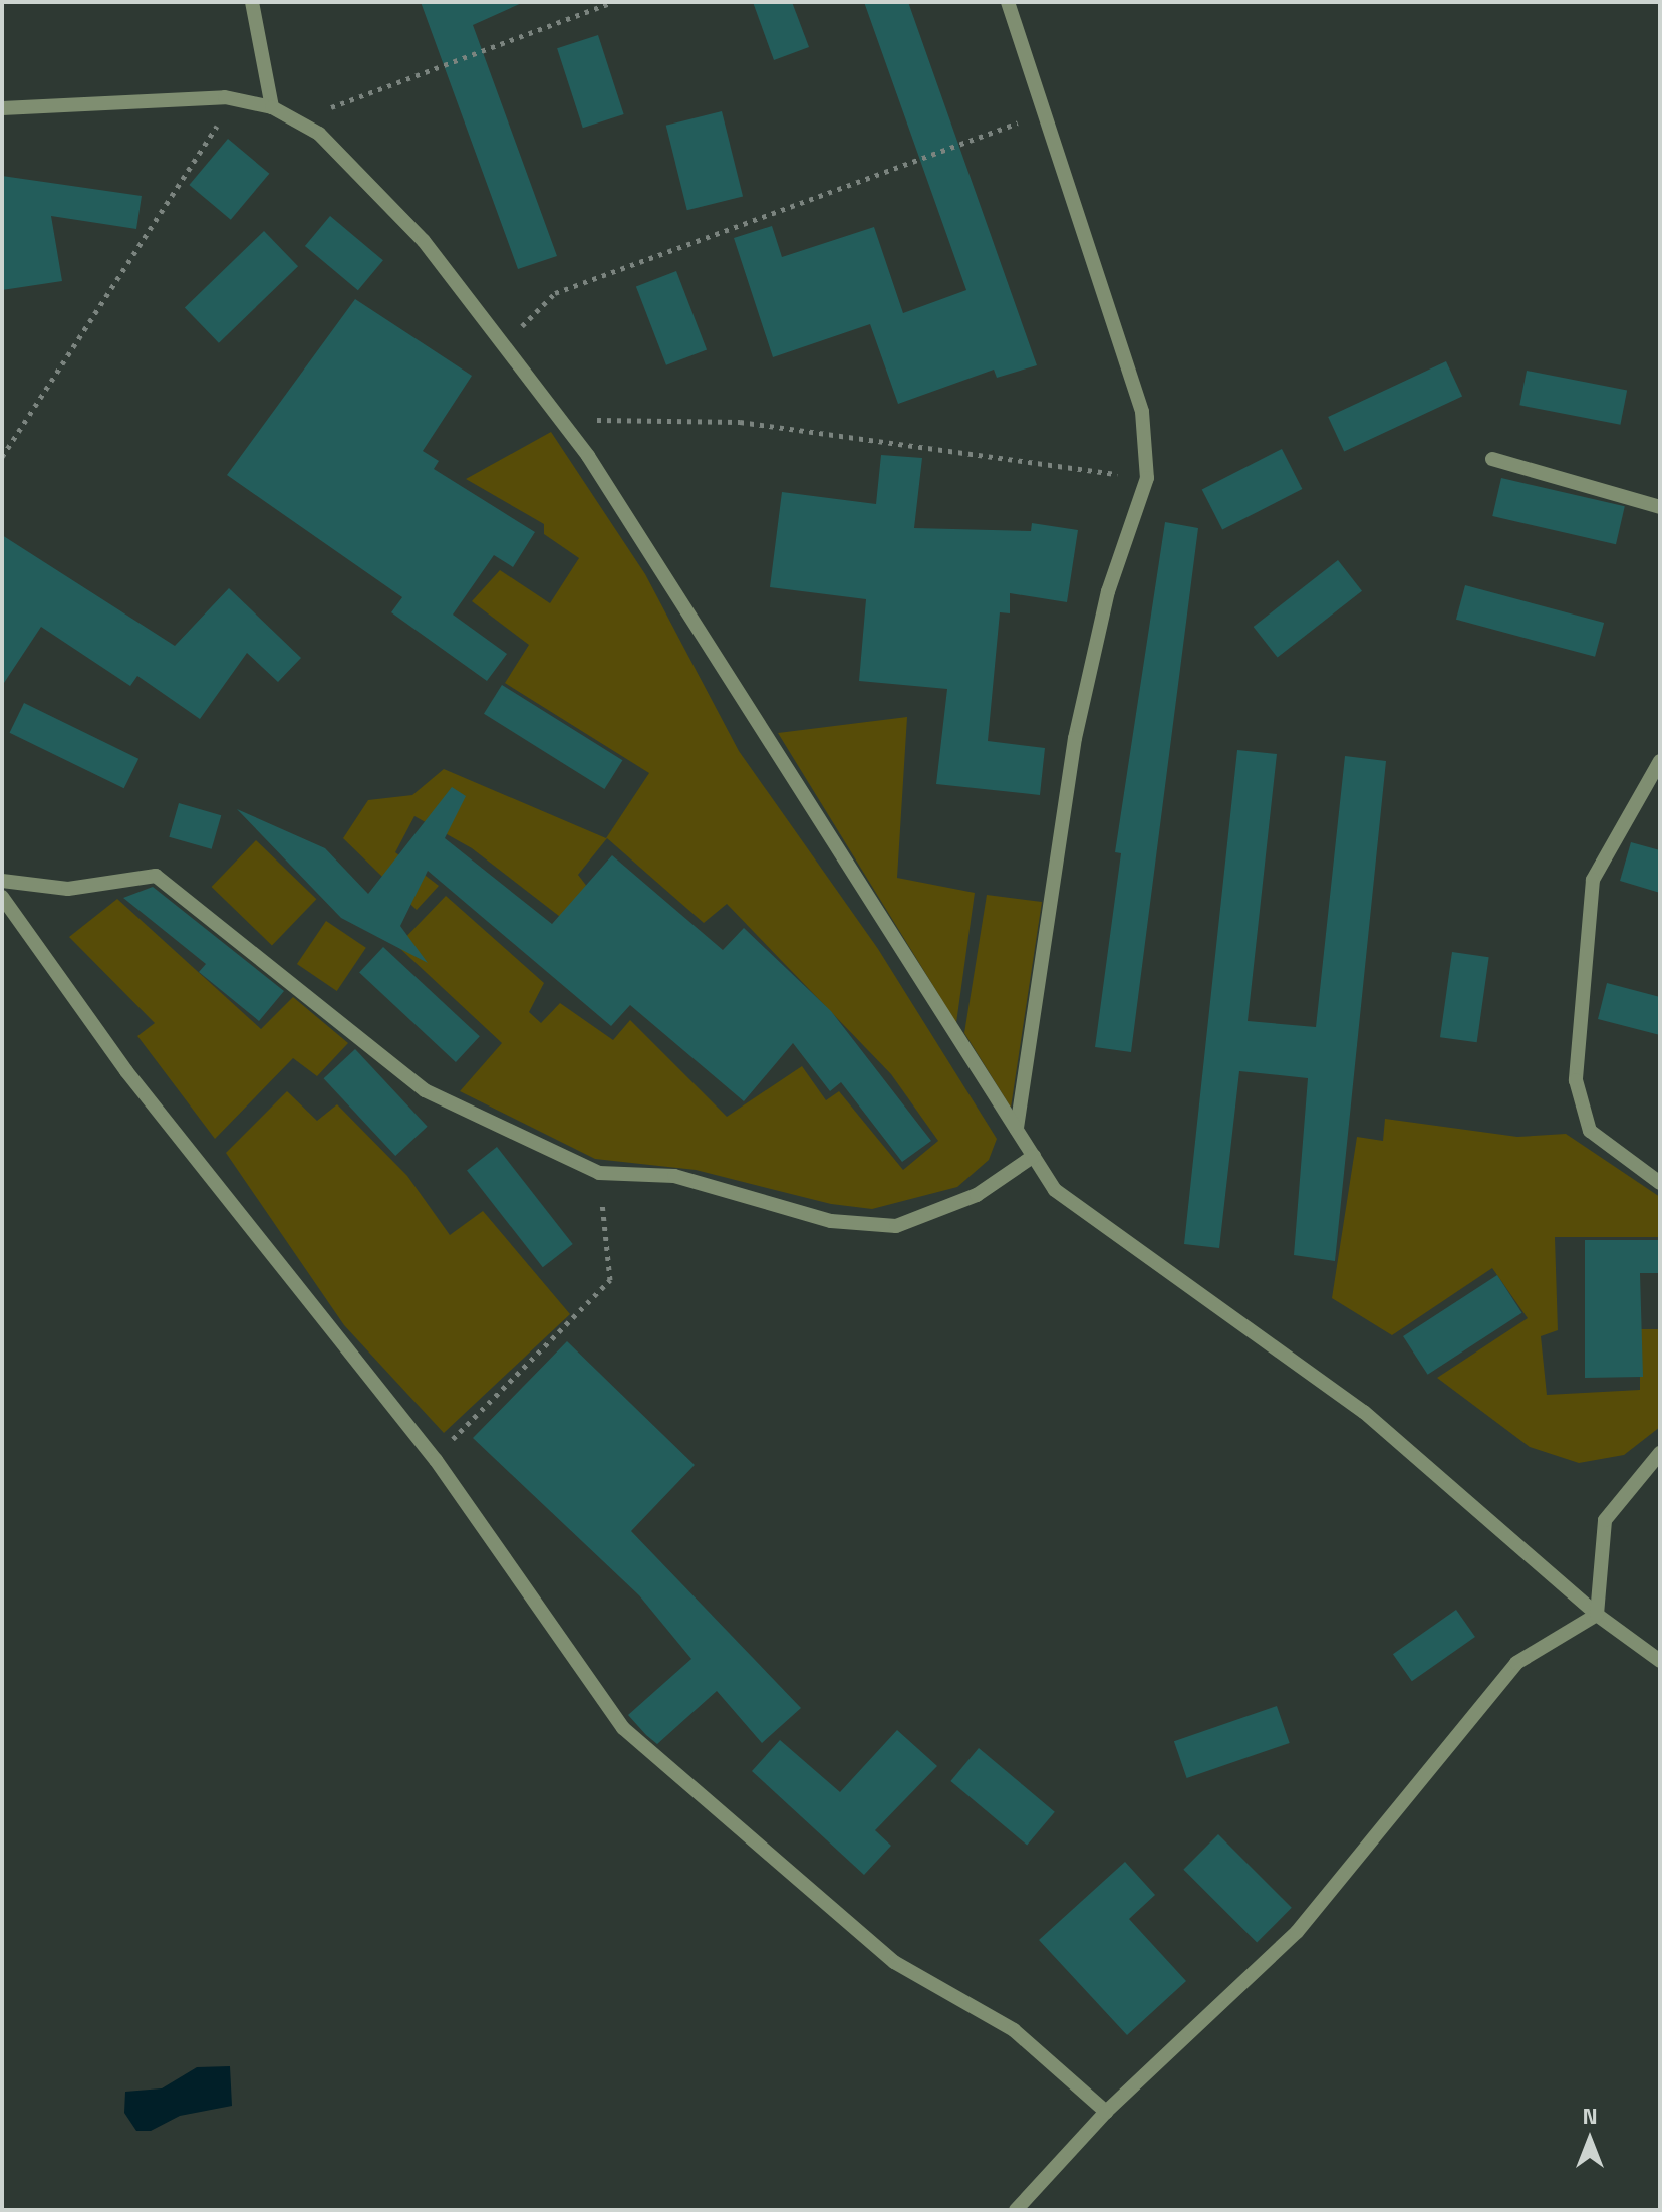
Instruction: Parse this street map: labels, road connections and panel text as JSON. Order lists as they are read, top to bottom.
{
  "north": "top"
}
